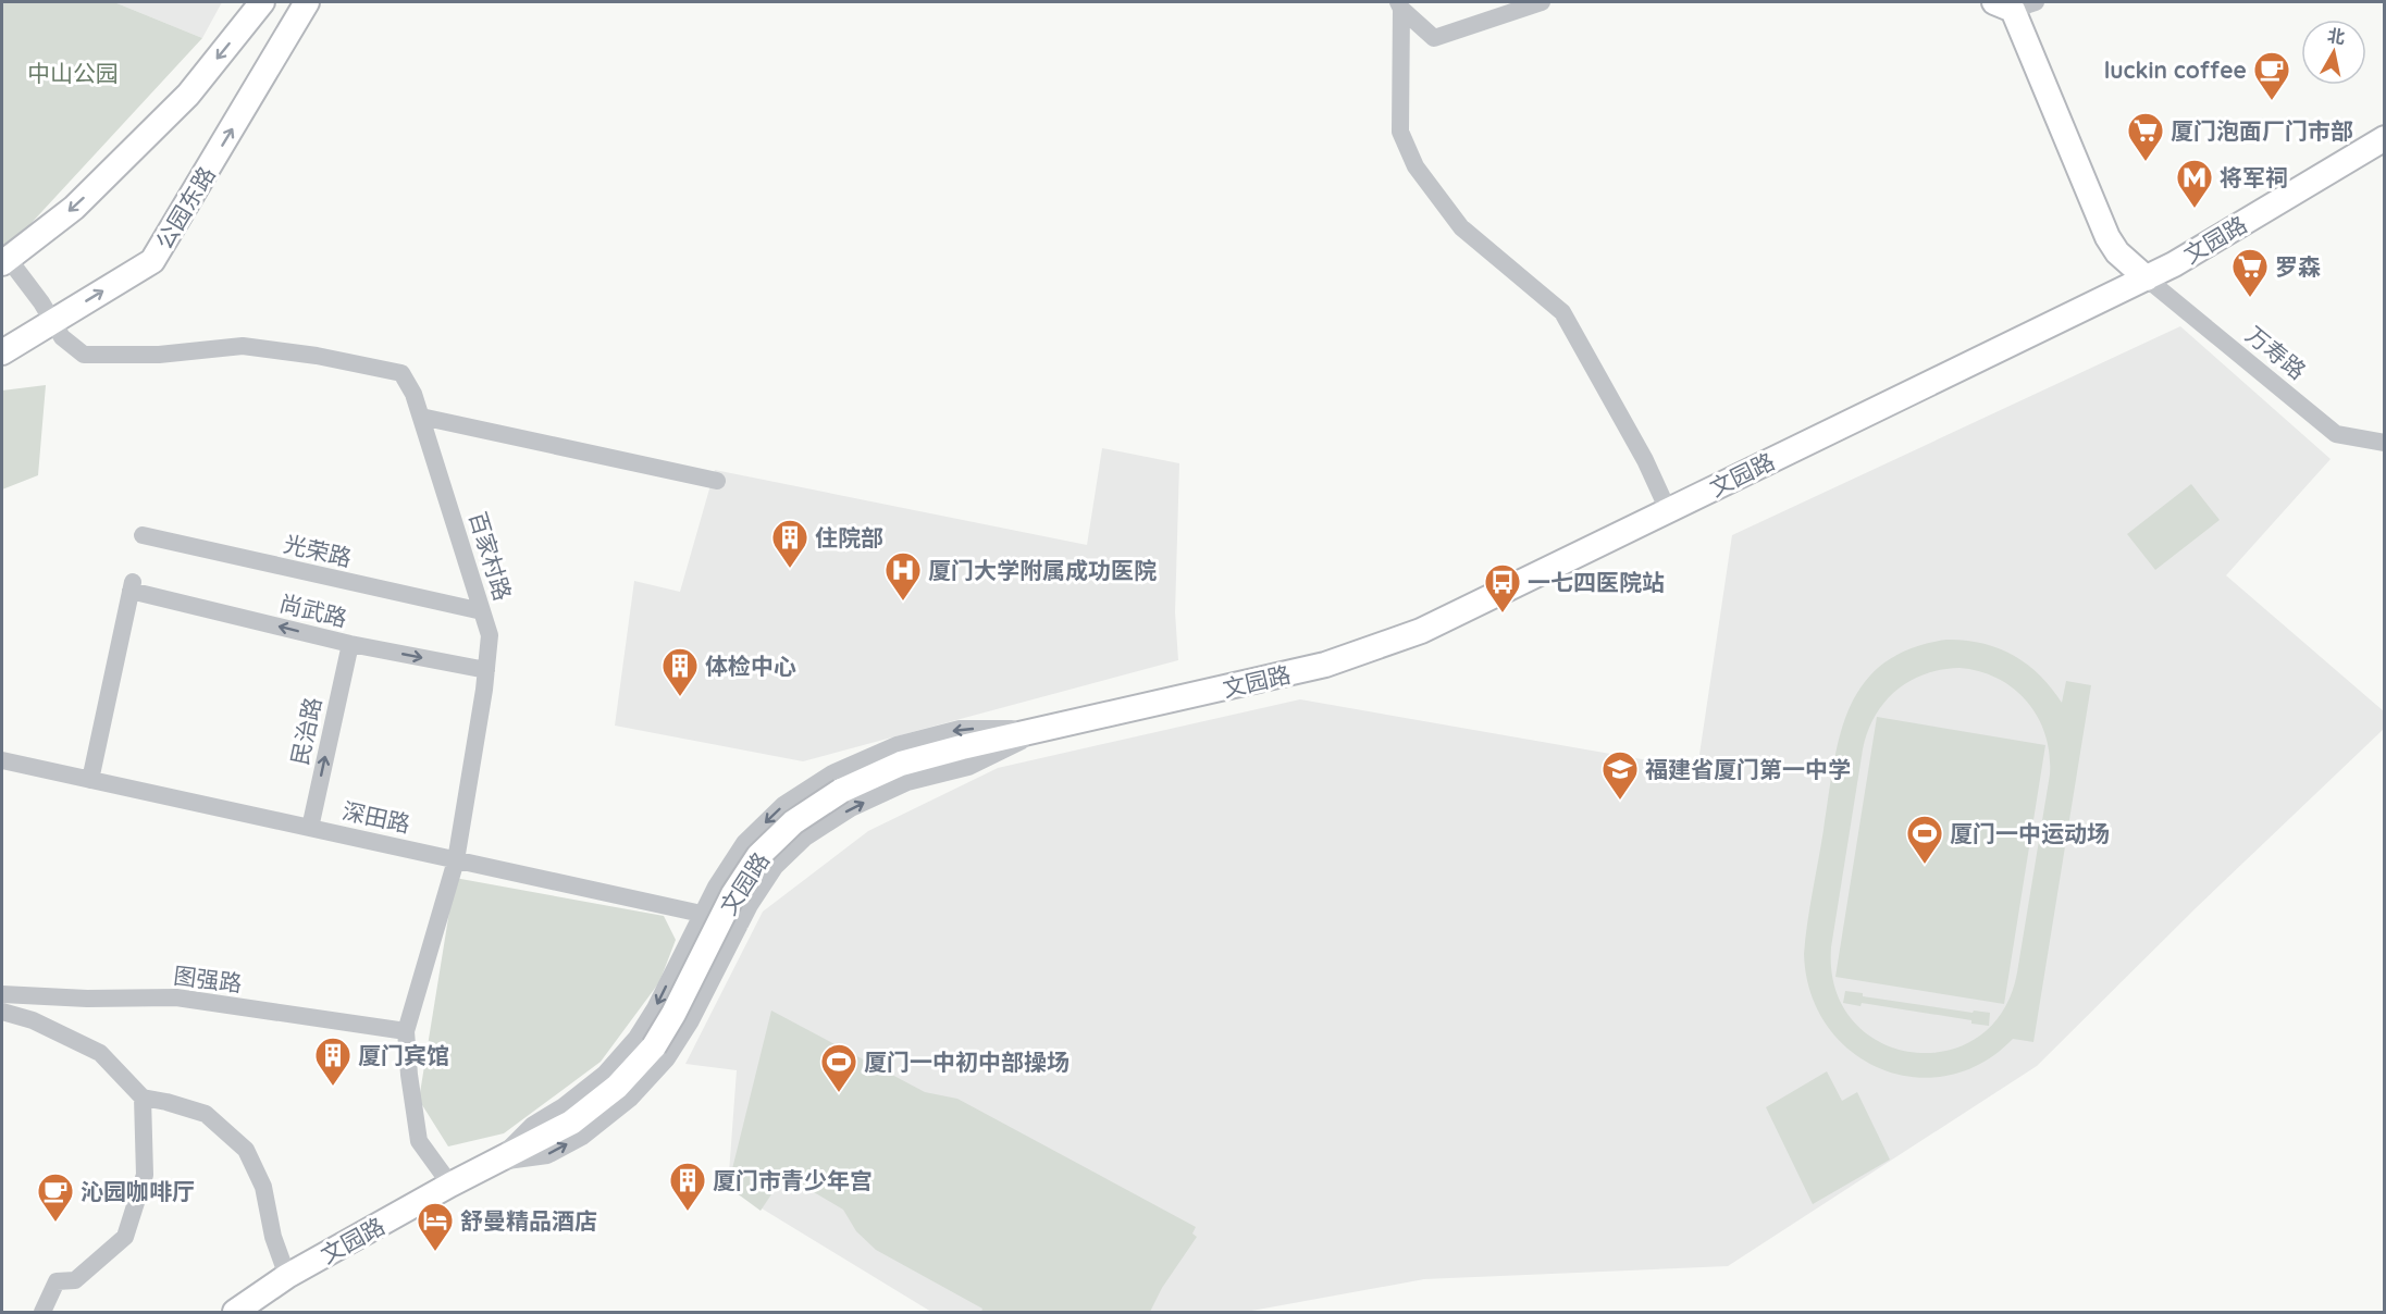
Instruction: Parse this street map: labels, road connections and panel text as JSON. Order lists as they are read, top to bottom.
{
  "streets": {
    "main road": ["公园东路", "文园路"],
    "street": [
      "万寿路",
      "光荣路",
      "百家村路",
      "尚武路",
      "民治路",
      "深田路",
      "图强路"
    ]
  },
  "crossings": [
    ["公园东路", "百家村路"],
    ["文园路", "万寿路"],
    ["文园路", "百家村路"],
    ["光荣路", "百家村路"],
    ["百家村路", "尚武路"],
    ["百家村路", "深田路"],
    ["百家村路", "图强路"],
    ["尚武路", "民治路"],
    ["尚武路", "深田路"],
    ["民治路", "深田路"]
  ],
  "one_way": ["民治路"],
  "parks": ["中山公园"],
  "places": {
    "cafe": ["luckin coffee", "沁园咖啡厅"],
    "supermarket": ["厦门泡面厂门市部", "罗森"],
    "metro station": ["将军祠"],
    "building": [
      "住院部",
      "体检中心",
      "厦门宾馆",
      "厦门市青少年宫"
    ],
    "hospital": ["厦门大学附属成功医院"],
    "bus stop": ["一七四医院站"],
    "school or university": ["福建省厦门第一中学"],
    "sports": ["厦门一中运动场", "厦门一中初中部操场"],
    "hotel": ["舒曼精品酒店"]
  },
  "north": "top"
}
